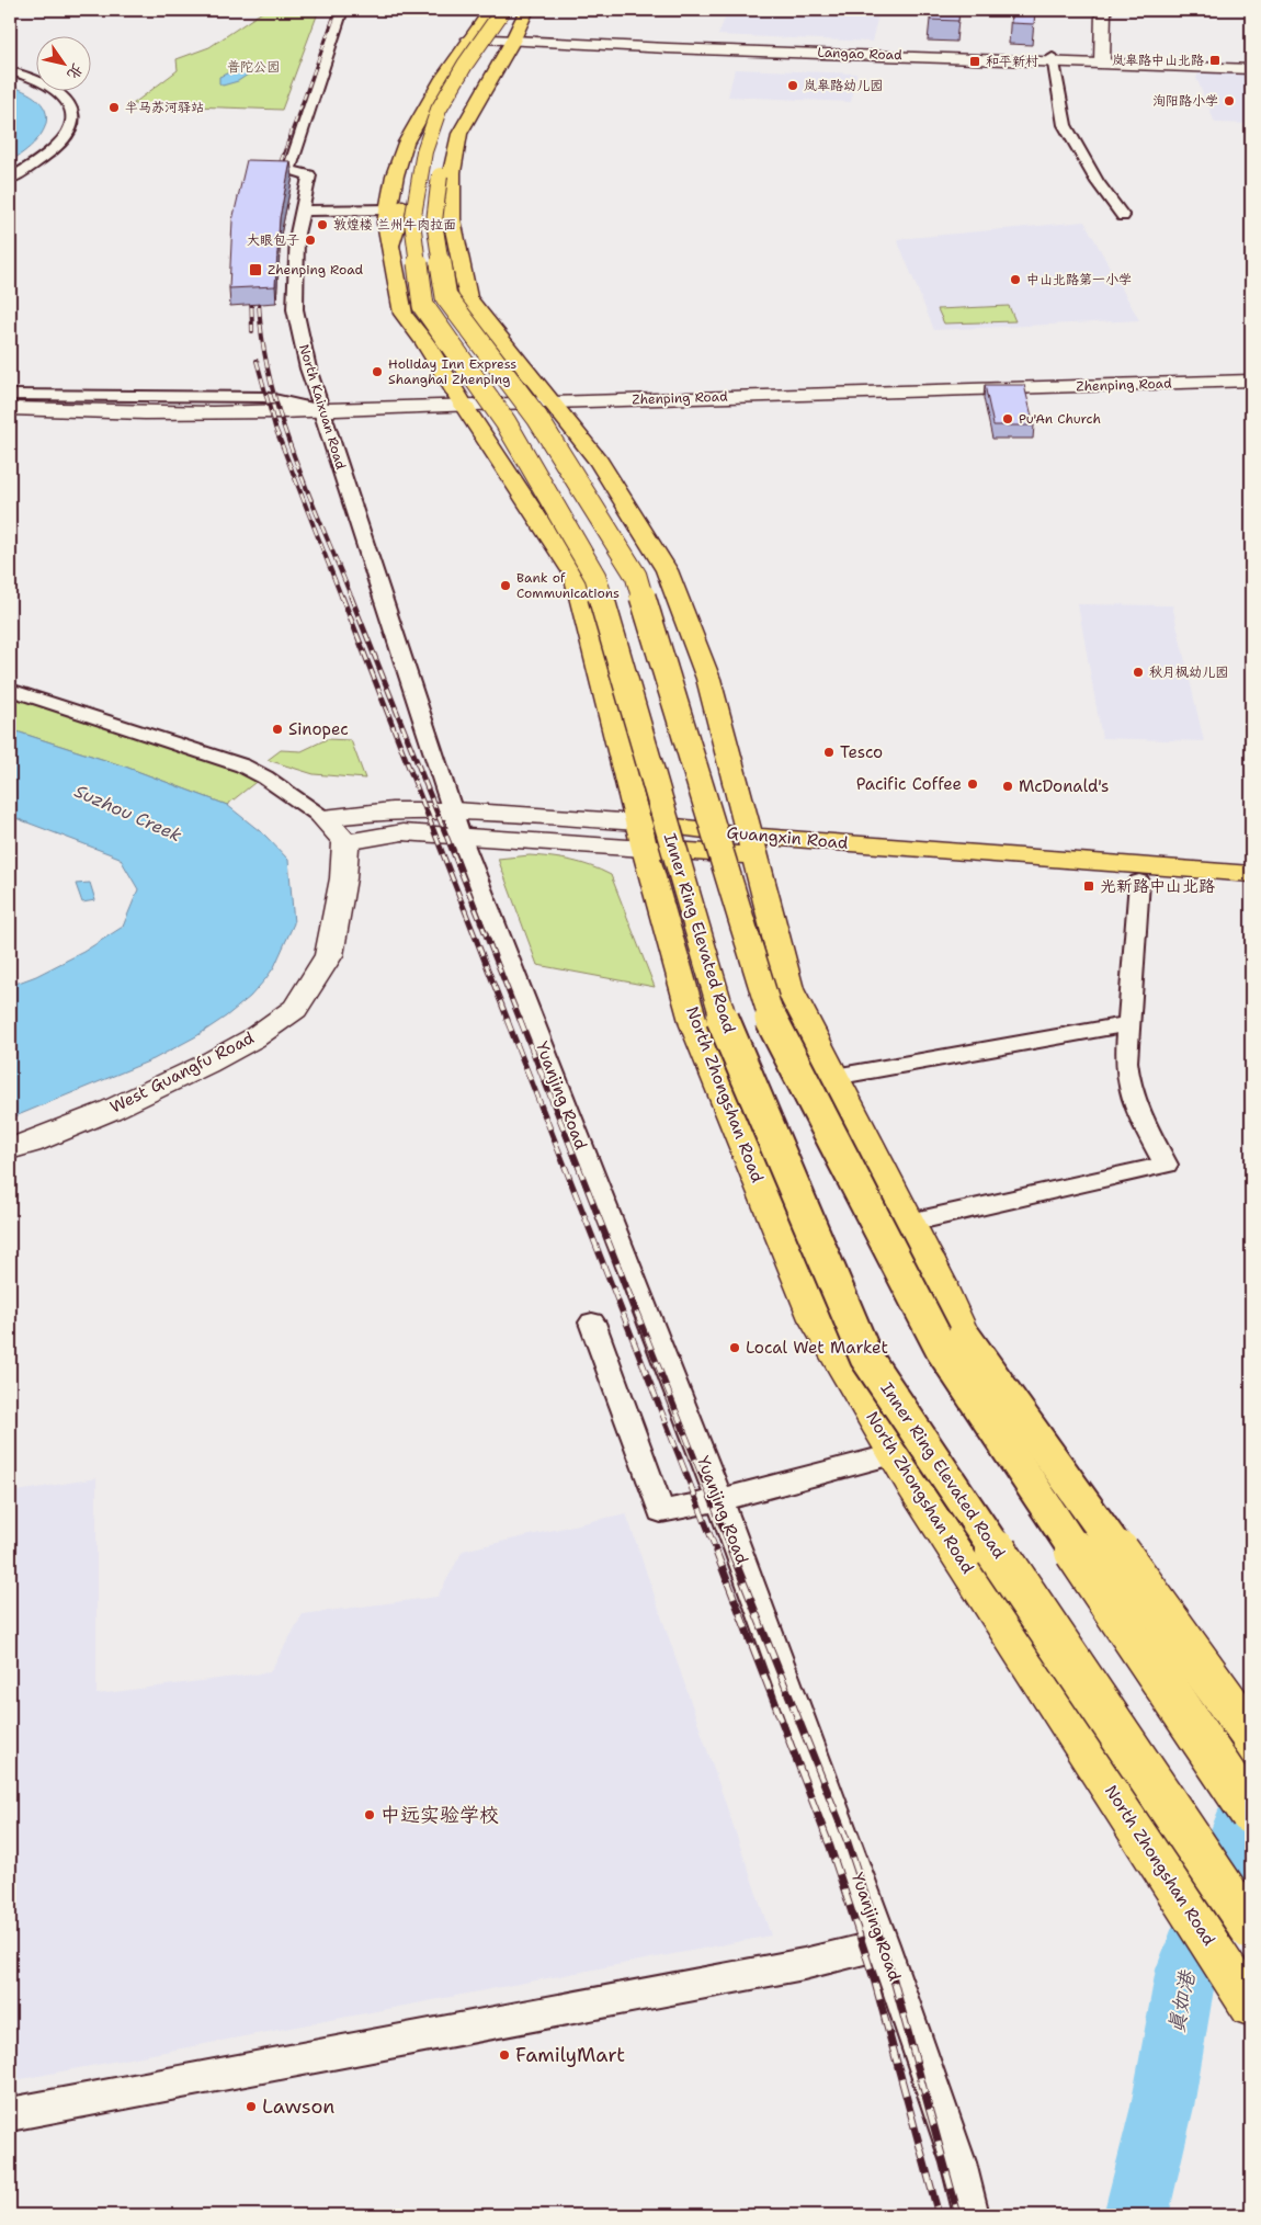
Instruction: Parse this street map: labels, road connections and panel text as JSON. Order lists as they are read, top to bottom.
{
  "streets": {
    "main road": [
      "Langao Road",
      "Zhenping Road",
      "Guangxin Road",
      "Inner Ring Elevated Road",
      "West Guangfu Road",
      "North Zhongshan Road"
    ],
    "street": ["North Kaixuan Road", "Yuanjing Road"]
  },
  "crossings": [
    ["Zhenping Road", "North Kaixuan Road"],
    ["Zhenping Road", "North Zhongshan Road"],
    ["North Kaixuan Road", "Guangxin Road"],
    ["North Kaixuan Road", "Yuanjing Road"],
    ["Guangxin Road", "West Guangfu Road"],
    ["Guangxin Road", "North Zhongshan Road"],
    ["Guangxin Road", "Yuanjing Road"]
  ],
  "water": ["Suzhou Creek", "真如港"],
  "parks": ["普陀公园"],
  "places": {
    "transit": [
      "岚皋路中山北路",
      "和平新村",
      "Zhenping Road",
      "光新路中山北路"
    ],
    "other": [
      "岚皋路幼儿园",
      "洵阳路小学",
      "半马苏河驿站",
      "敦煌楼 兰州牛肉拉面",
      "大眼包子",
      "中山北路第一小学",
      "Holiday Inn Express Shanghai Zhenping",
      "Pu'An Church",
      "Bank of Communications",
      "秋月枫幼儿园",
      "Sinopec",
      "Tesco",
      "Pacific Coffee",
      "McDonald's",
      "Local Wet Market",
      "中远实验学校",
      "FamilyMart",
      "Lawson"
    ]
  },
  "north": "bottom right"
}
